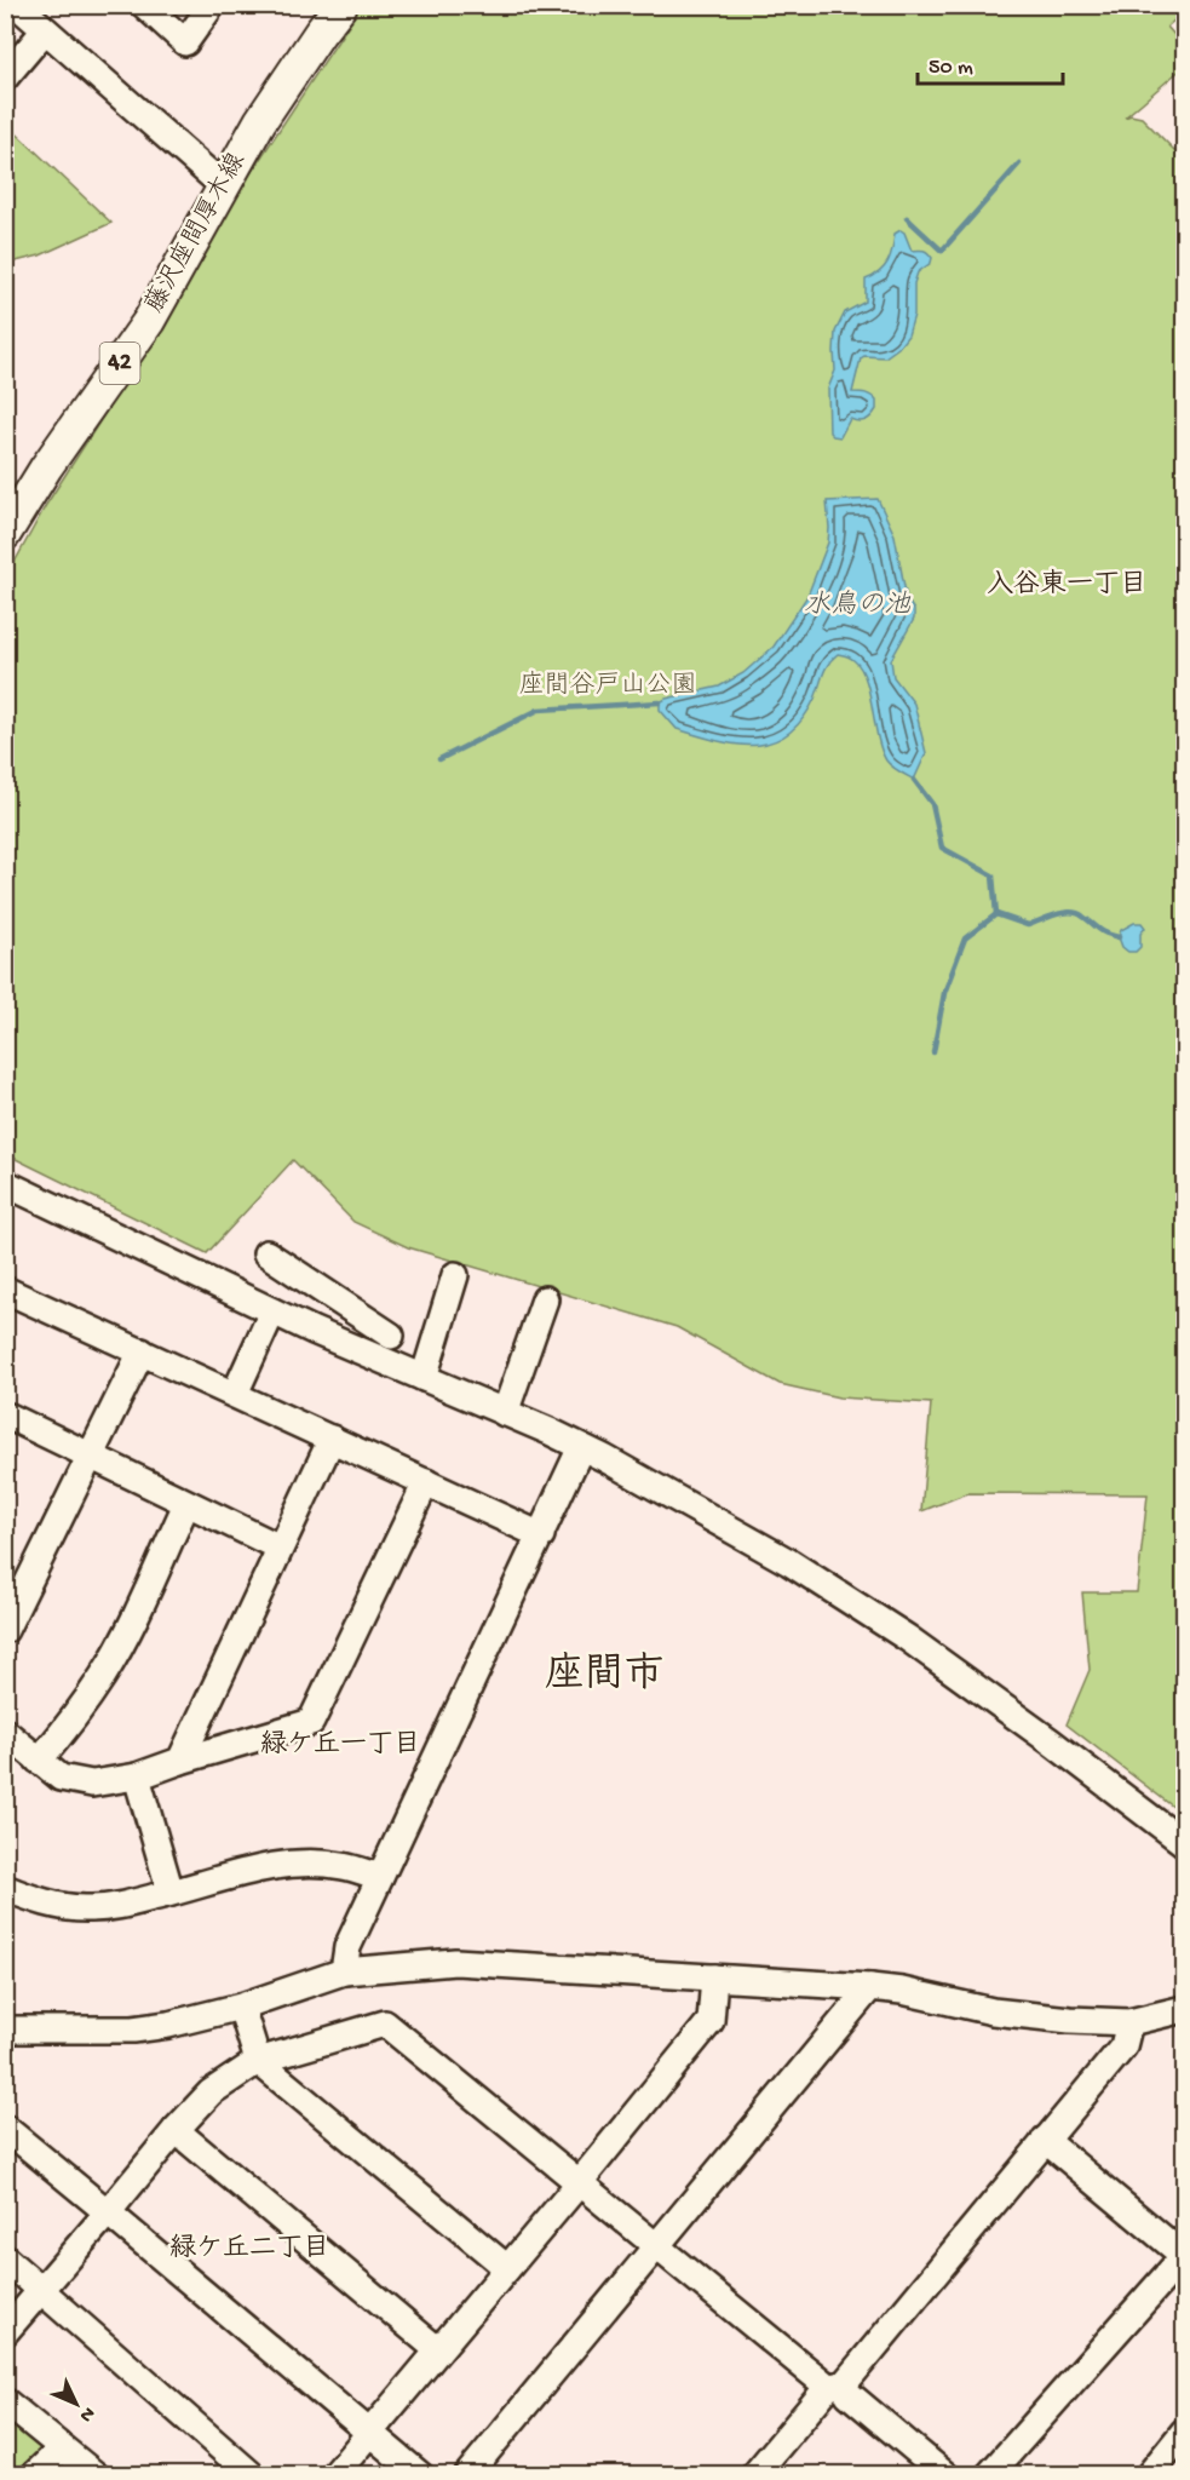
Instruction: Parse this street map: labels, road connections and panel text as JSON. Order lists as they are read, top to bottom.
{
  "streets": {
    "main road": ["藤沢座間厚木線", "42"]
  },
  "districts": [
    "入谷東一丁目",
    "座間市",
    "緑ケ丘一丁目",
    "緑ケ丘二丁目"
  ],
  "water": ["水鳥の池"],
  "parks": ["座間谷戸山公園"],
  "scale_bar": "50 m",
  "north": "bottom right"
}
